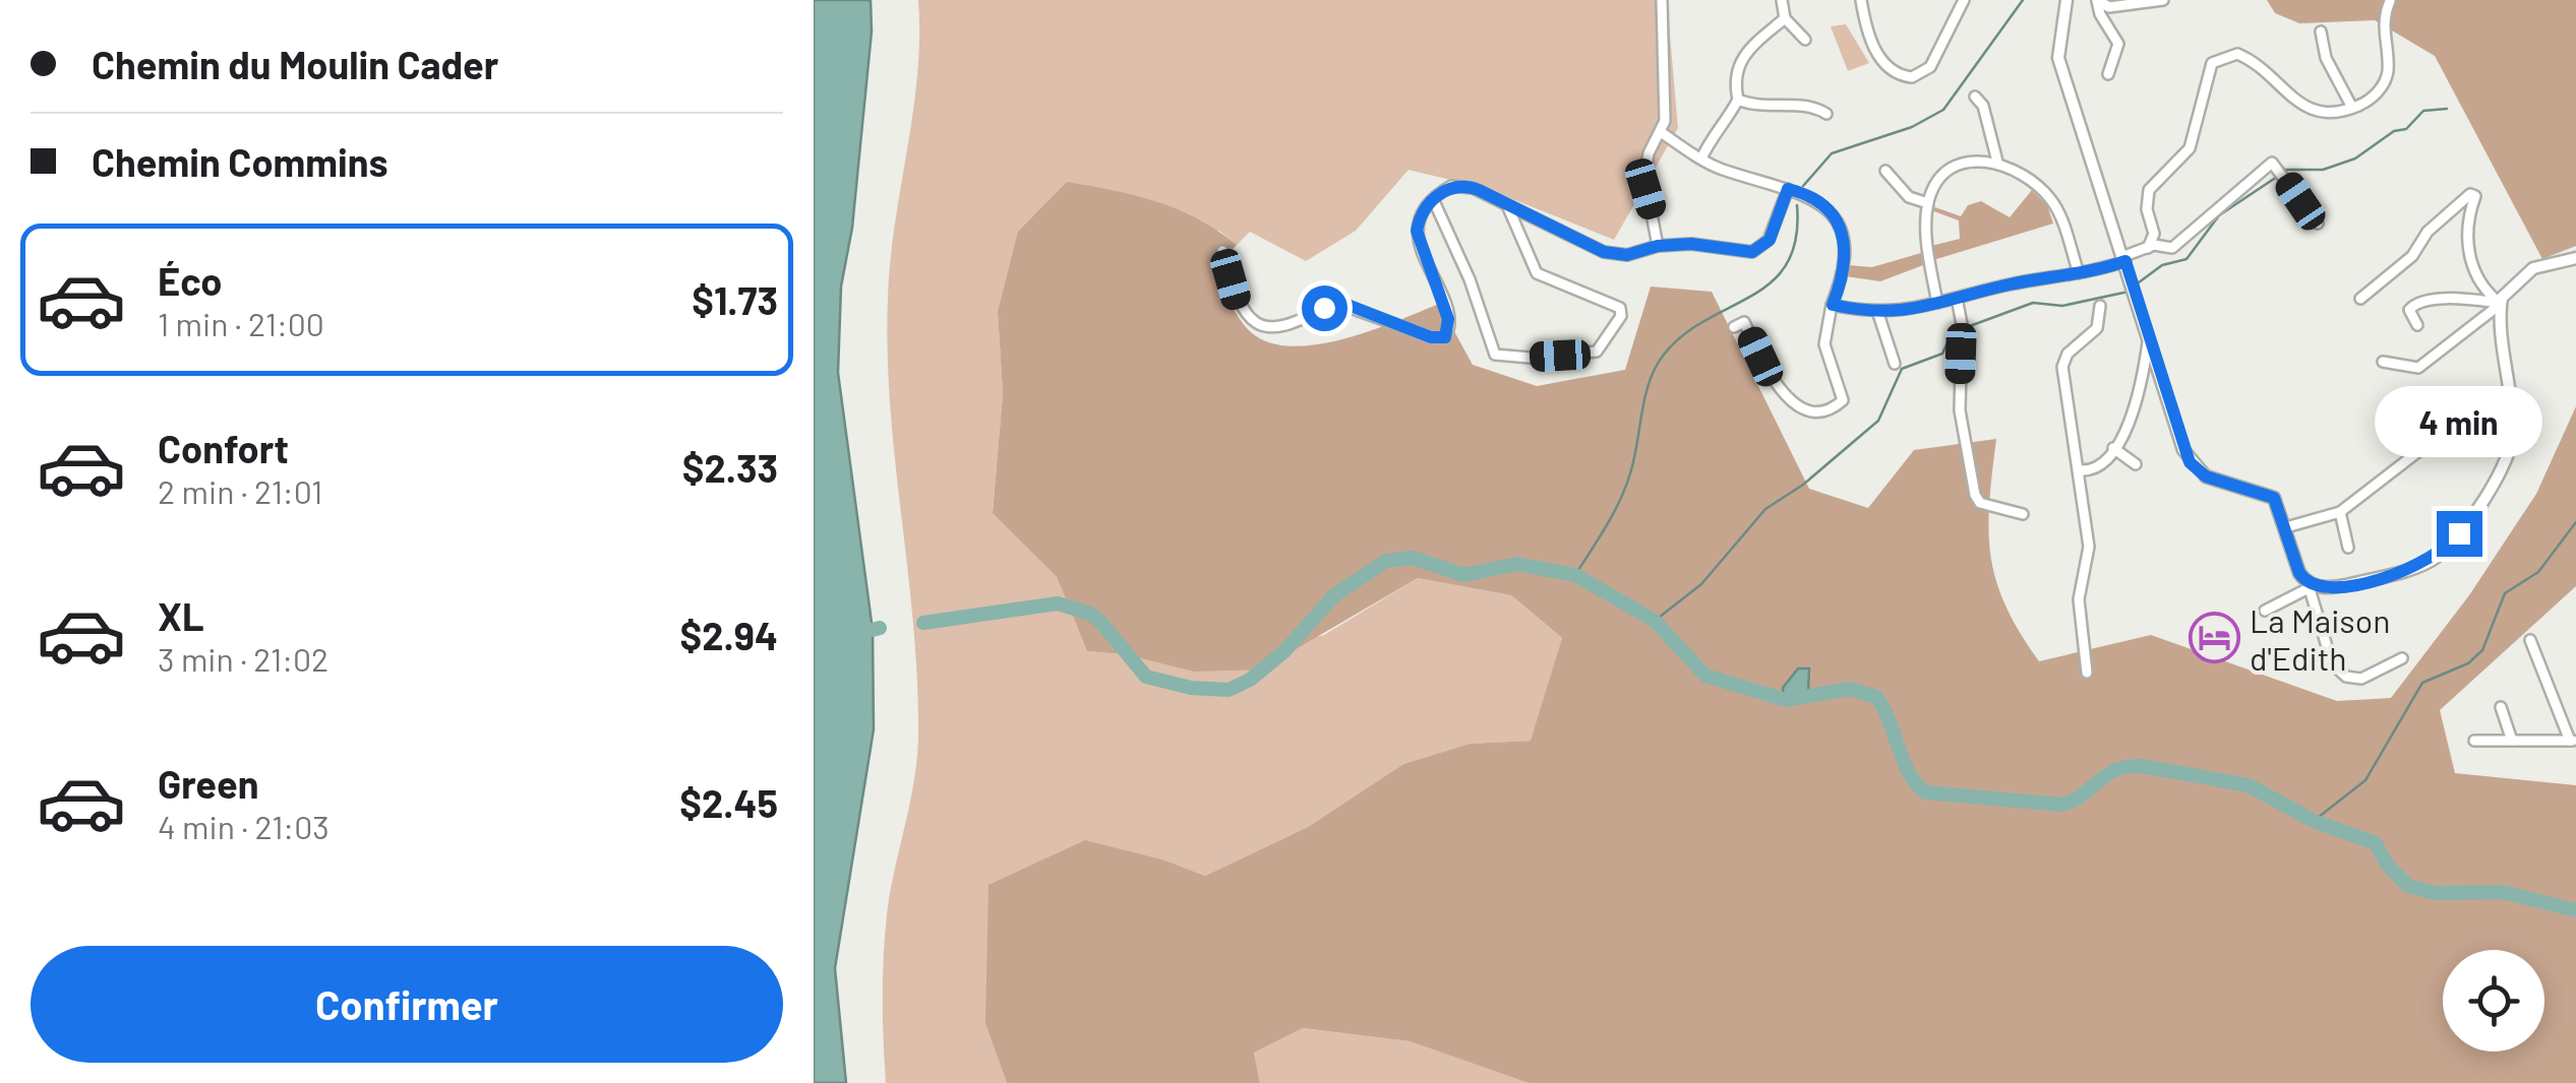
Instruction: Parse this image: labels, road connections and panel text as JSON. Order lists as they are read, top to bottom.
{
  "places": {
    "hotel": ["La Maison d'Edith"]
  },
  "page": {
    "banner": ["Chemin du Moulin Cader", "Chemin Commins"],
    "list": [
      {
        "name": "Éco",
        "note": "1 min · 21:00",
        "value": "$1.73"
      },
      {
        "name": "Confort",
        "note": "2 min · 21:01",
        "value": "$2.33"
      },
      {
        "name": "XL",
        "note": "3 min · 21:02",
        "value": "$2.94"
      },
      {
        "name": "Green",
        "note": "4 min · 21:03",
        "value": "$2.45"
      }
    ],
    "bubble": "4 min",
    "buttons": "Confirmer"
  }
}
